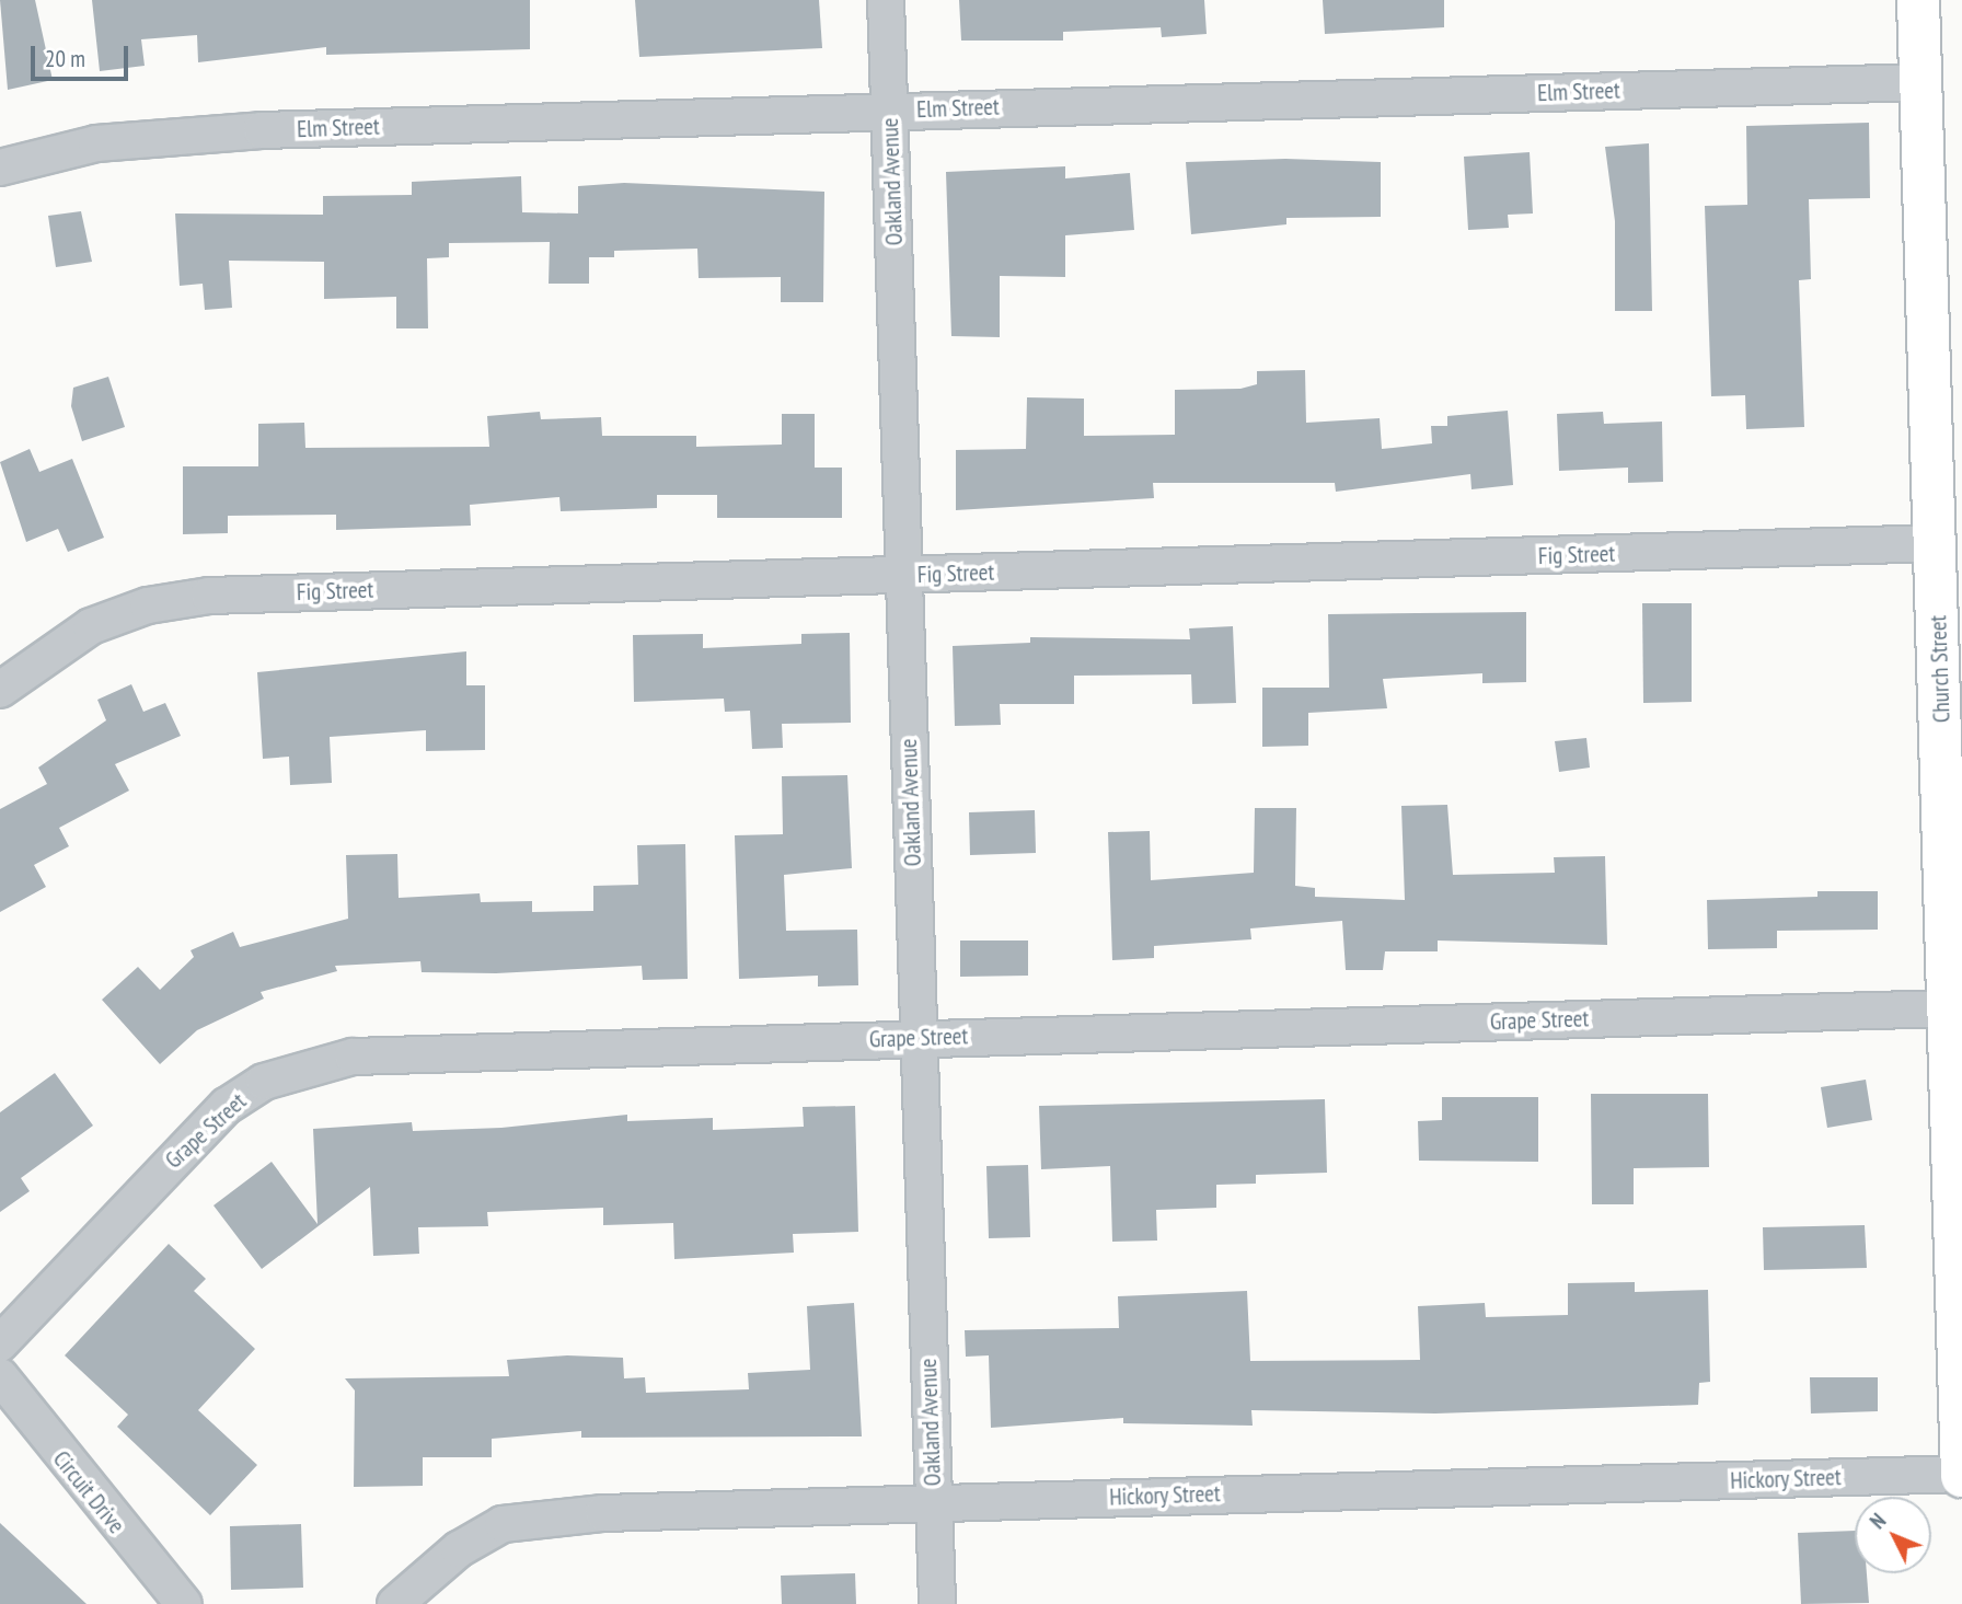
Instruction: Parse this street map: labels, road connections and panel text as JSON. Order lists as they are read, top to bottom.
{
  "streets": {
    "street": [
      "Elm Street",
      "Oakland Avenue",
      "Fig Street",
      "Church Street",
      "Grape Street",
      "Hickory Street",
      "Circuit Drive"
    ]
  },
  "crossings": [
    ["Elm Street", "Oakland Avenue"],
    ["Elm Street", "Church Street"],
    ["Oakland Avenue", "Fig Street"],
    ["Oakland Avenue", "Grape Street"],
    ["Oakland Avenue", "Hickory Street"],
    ["Fig Street", "Church Street"],
    ["Church Street", "Grape Street"],
    ["Church Street", "Hickory Street"]
  ],
  "scale_bar": "20 m",
  "north": "top left"
}
